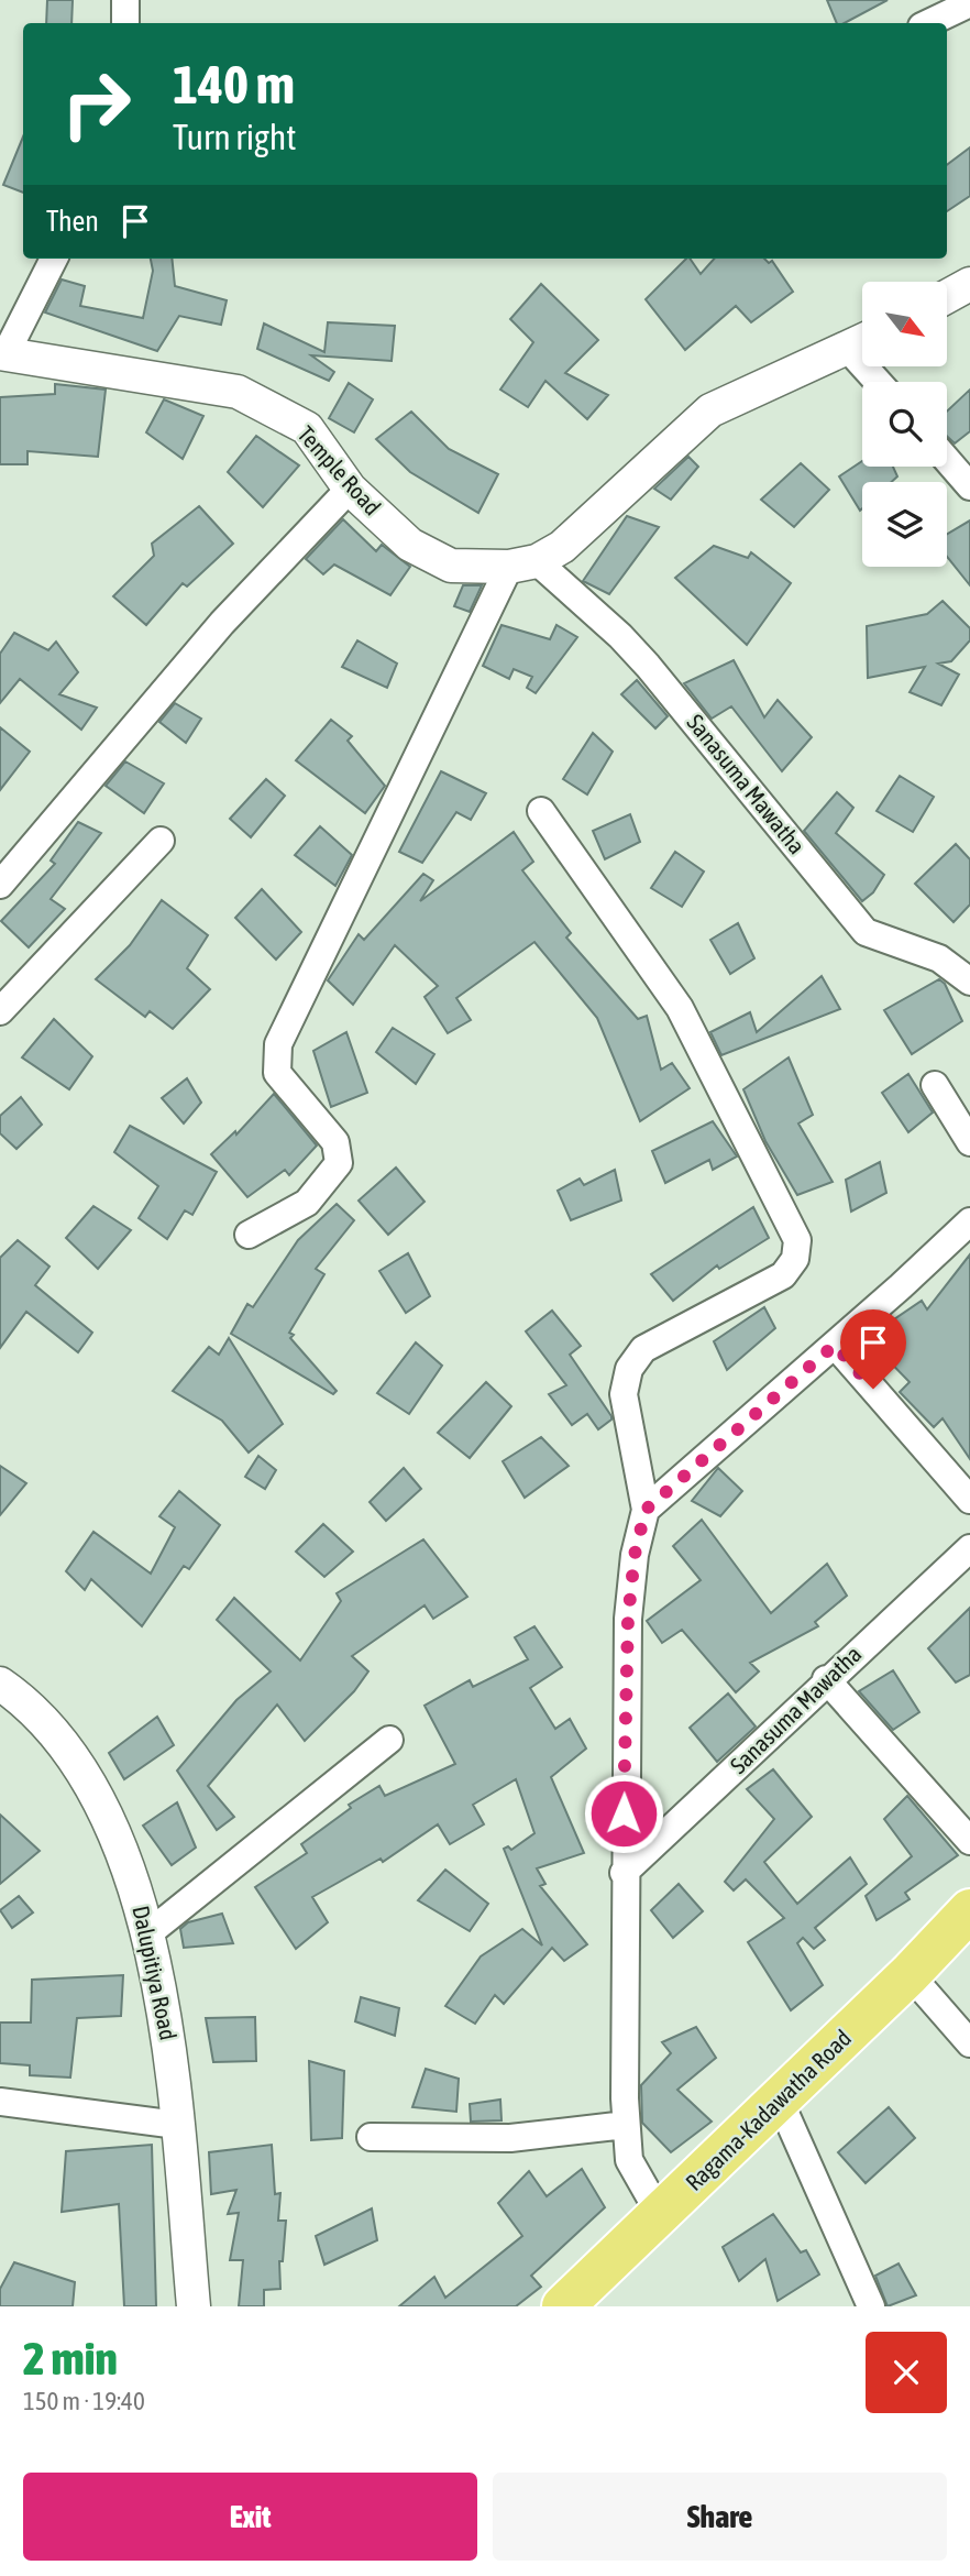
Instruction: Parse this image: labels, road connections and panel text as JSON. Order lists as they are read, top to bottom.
{
  "streets": {
    "main road": ["Ragama-Kadawatha Road"],
    "street": ["Temple Road", "Sanasuma Mawatha", "Dalupitiya Road"]
  },
  "crossings": [
    ["Temple Road", "Sanasuma Mawatha"]
  ],
  "north": "bottom right",
  "page": {
    "turn": ["140 m", "Turn right"],
    "then": "Then",
    "heading": ["2 min", "150 m · 19:40"],
    "buttons": ["Exit", "Share"]
  }
}
